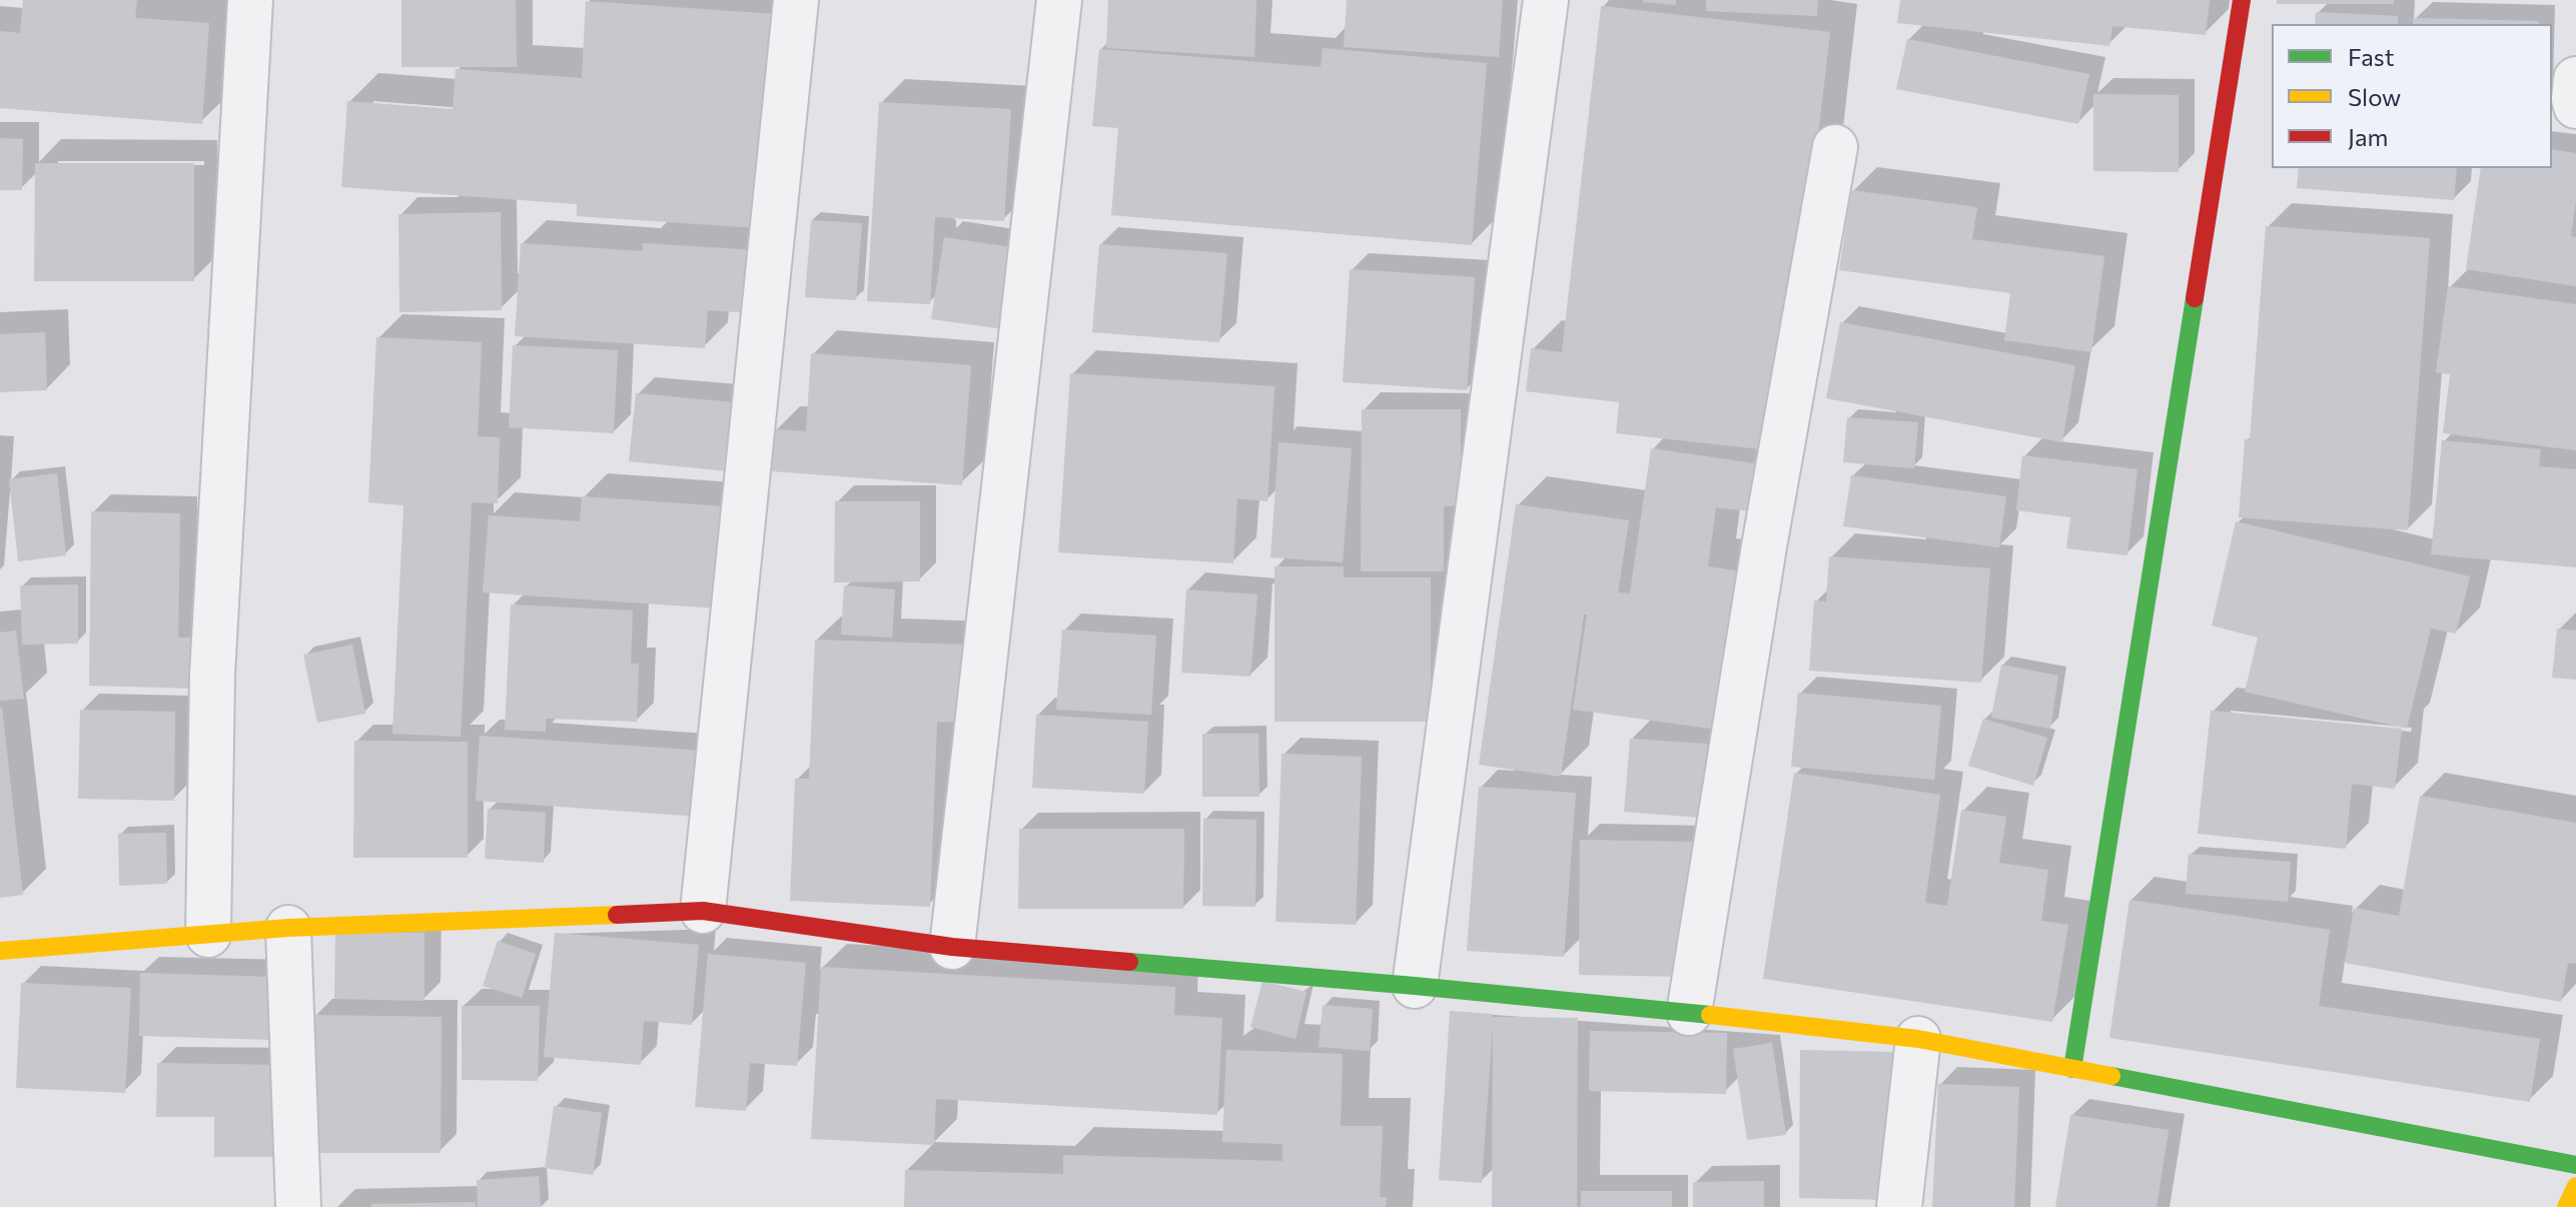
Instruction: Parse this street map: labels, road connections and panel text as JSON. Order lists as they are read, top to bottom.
{
  "legend": ["Fast", "Slow", "Jam"]
}
